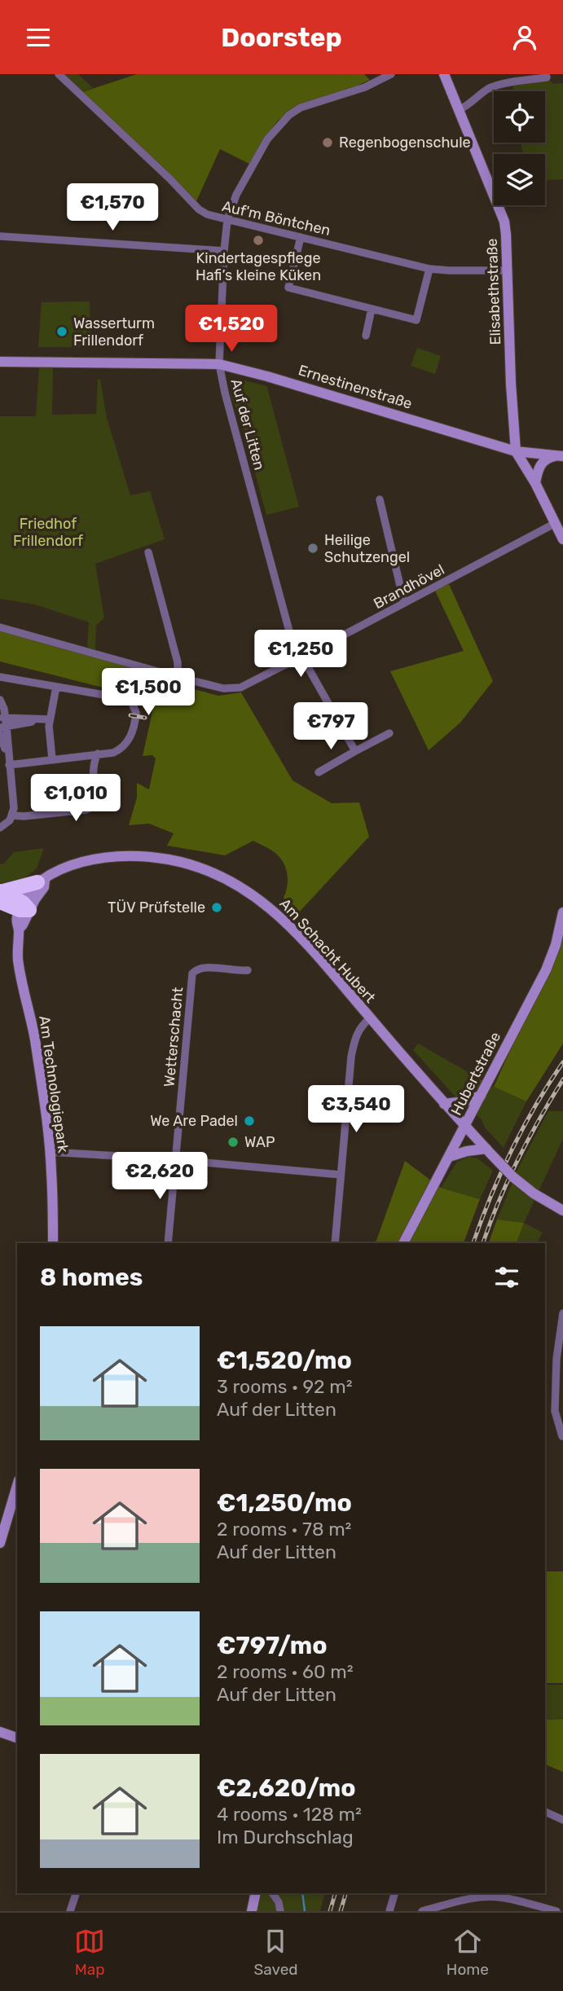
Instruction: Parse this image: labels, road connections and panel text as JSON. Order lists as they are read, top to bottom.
{
  "streets": {
    "street": [
      "Auf'm Böntchen",
      "Elisabethstraße",
      "Ernestinenstraße",
      "Auf der Litten",
      "Brandhövel",
      "Am Schacht Hubert",
      "Wetterschacht",
      "Hubertstraße",
      "Am Technologiepark"
    ]
  },
  "crossings": [
    ["Auf'm Böntchen", "Elisabethstraße"],
    ["Auf'm Böntchen", "Auf der Litten"],
    ["Elisabethstraße", "Ernestinenstraße"],
    ["Ernestinenstraße", "Auf der Litten"],
    ["Auf der Litten", "Brandhövel"],
    ["Am Schacht Hubert", "Hubertstraße"],
    ["Am Schacht Hubert", "Am Technologiepark"]
  ],
  "parks": ["Friedhof Frillendorf"],
  "places": [
    "Regenbogenschule",
    "Kindertagespflege Hafi’s kleine Küken",
    "Wasserturm Frillendorf",
    "Heilige Schutzengel",
    "TÜV Prüfstelle",
    "We Are Padel",
    "WAP"
  ],
  "page": {
    "header": "Doorstep",
    "price": [
      "€1,570",
      "€1,520",
      "€1,250",
      "€1,500",
      "€797",
      "€1,010",
      "€3,540",
      "€2,620"
    ],
    "heading": "8 homes",
    "list": [
      {
        "name": "€1,520/mo",
        "note": "3 rooms · 92 m² · Auf der Litten"
      },
      {
        "name": "€1,250/mo",
        "note": "2 rooms · 78 m² · Auf der Litten"
      },
      {
        "name": "€797/mo",
        "note": "2 rooms · 60 m² · Auf der Litten"
      },
      {
        "name": "€2,620/mo",
        "note": "4 rooms · 128 m² · Im Durchschlag"
      }
    ],
    "tabs": ["Map", "Saved", "Home"]
  }
}
